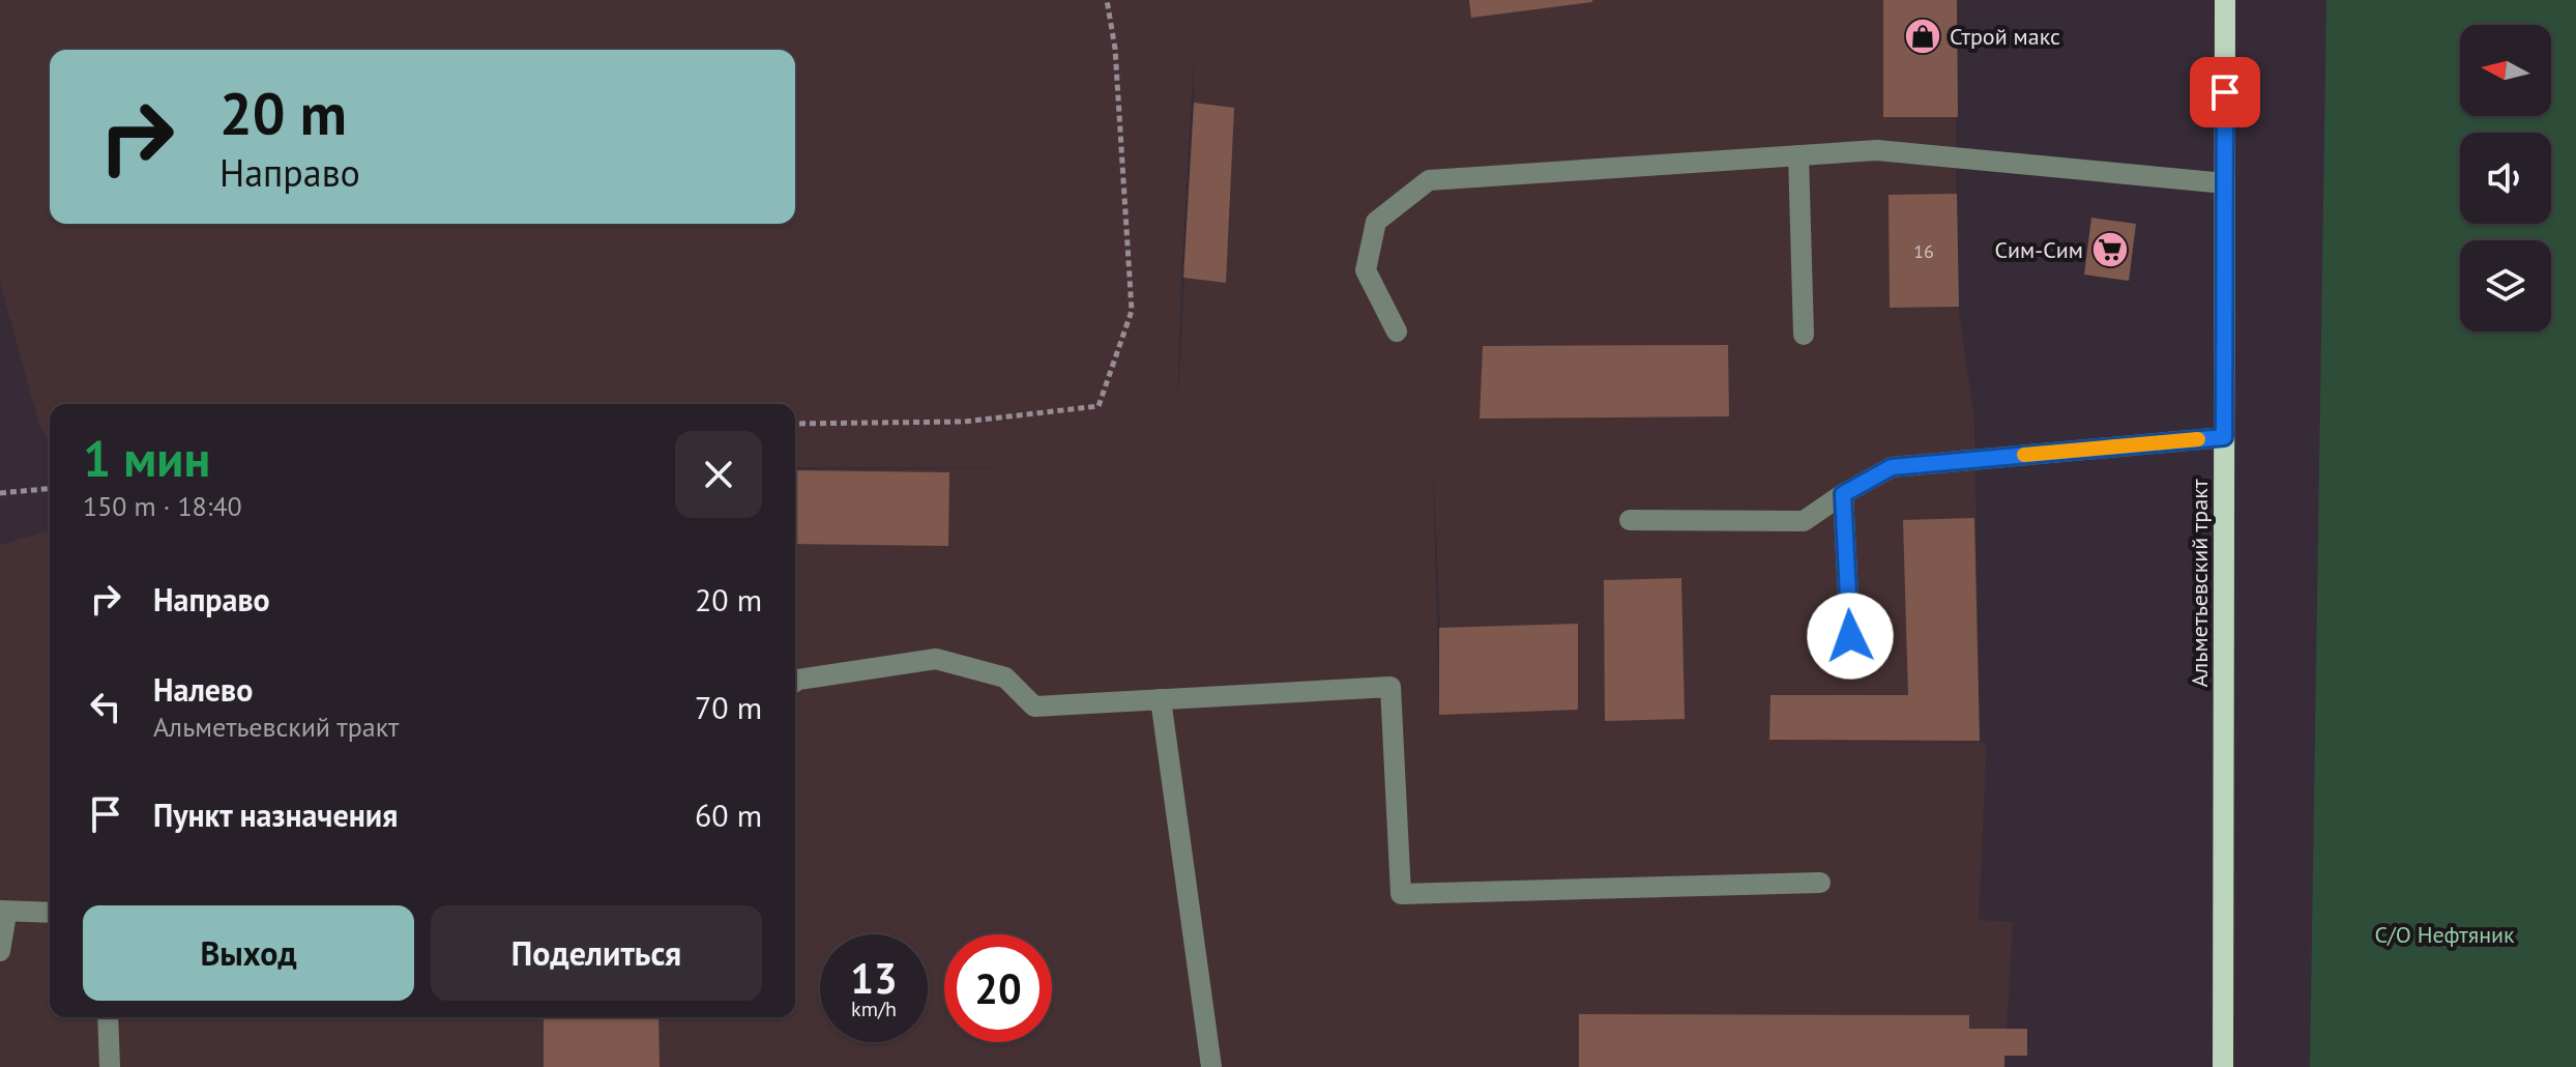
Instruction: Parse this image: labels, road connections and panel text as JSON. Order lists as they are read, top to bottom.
{
  "streets": {
    "main road": ["Альметьевский тракт"]
  },
  "parks": ["С/О Нефтяник"],
  "places": {
    "shop": ["Строй макс"],
    "supermarket": ["Сим-Сим"]
  },
  "house_numbers": ["16"],
  "north": "left",
  "page": {
    "turn": ["20 m", "Направо"],
    "heading": ["1 мин", "150 m · 18:40"],
    "list": [
      {
        "name": "Направо",
        "value": "20 m"
      },
      {
        "name": "Налево",
        "note": "Альметьевский тракт",
        "value": "70 m"
      },
      {
        "name": "Пункт назначения",
        "value": "60 m"
      }
    ],
    "buttons": ["Выход", "Поделиться"],
    "speed": "13 km/h",
    "limit": "20"
  }
}
